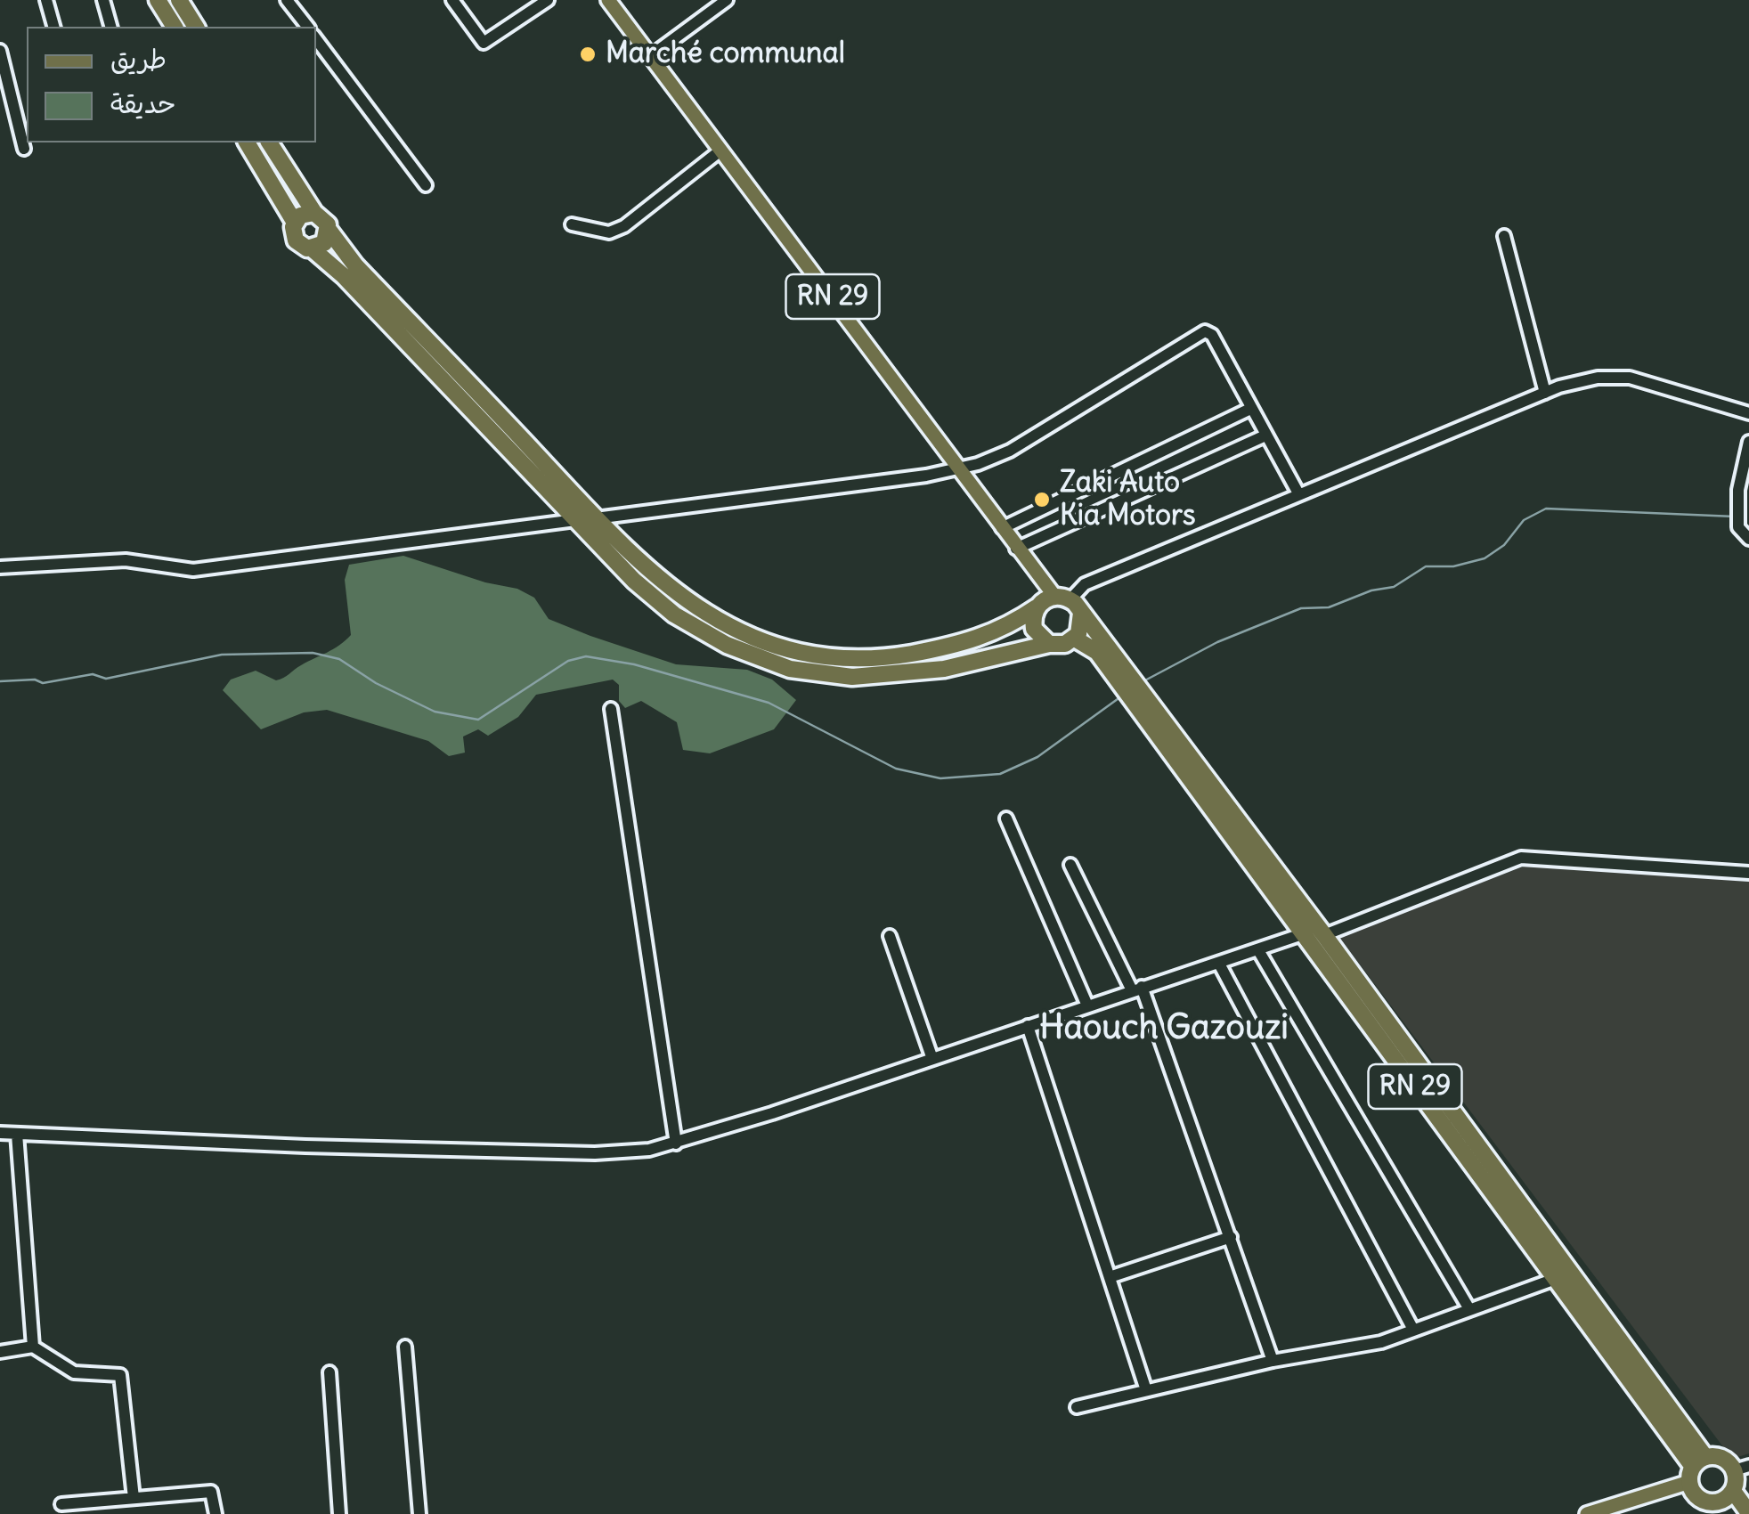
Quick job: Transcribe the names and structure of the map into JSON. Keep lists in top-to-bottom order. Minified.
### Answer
{"streets":{"highway":["RN 29"]},"districts":["Haouch Gazouzi"],"places":["Marché communal","Zaki Auto Kia Motors"],"legend":["طريق","حديقة"]}
